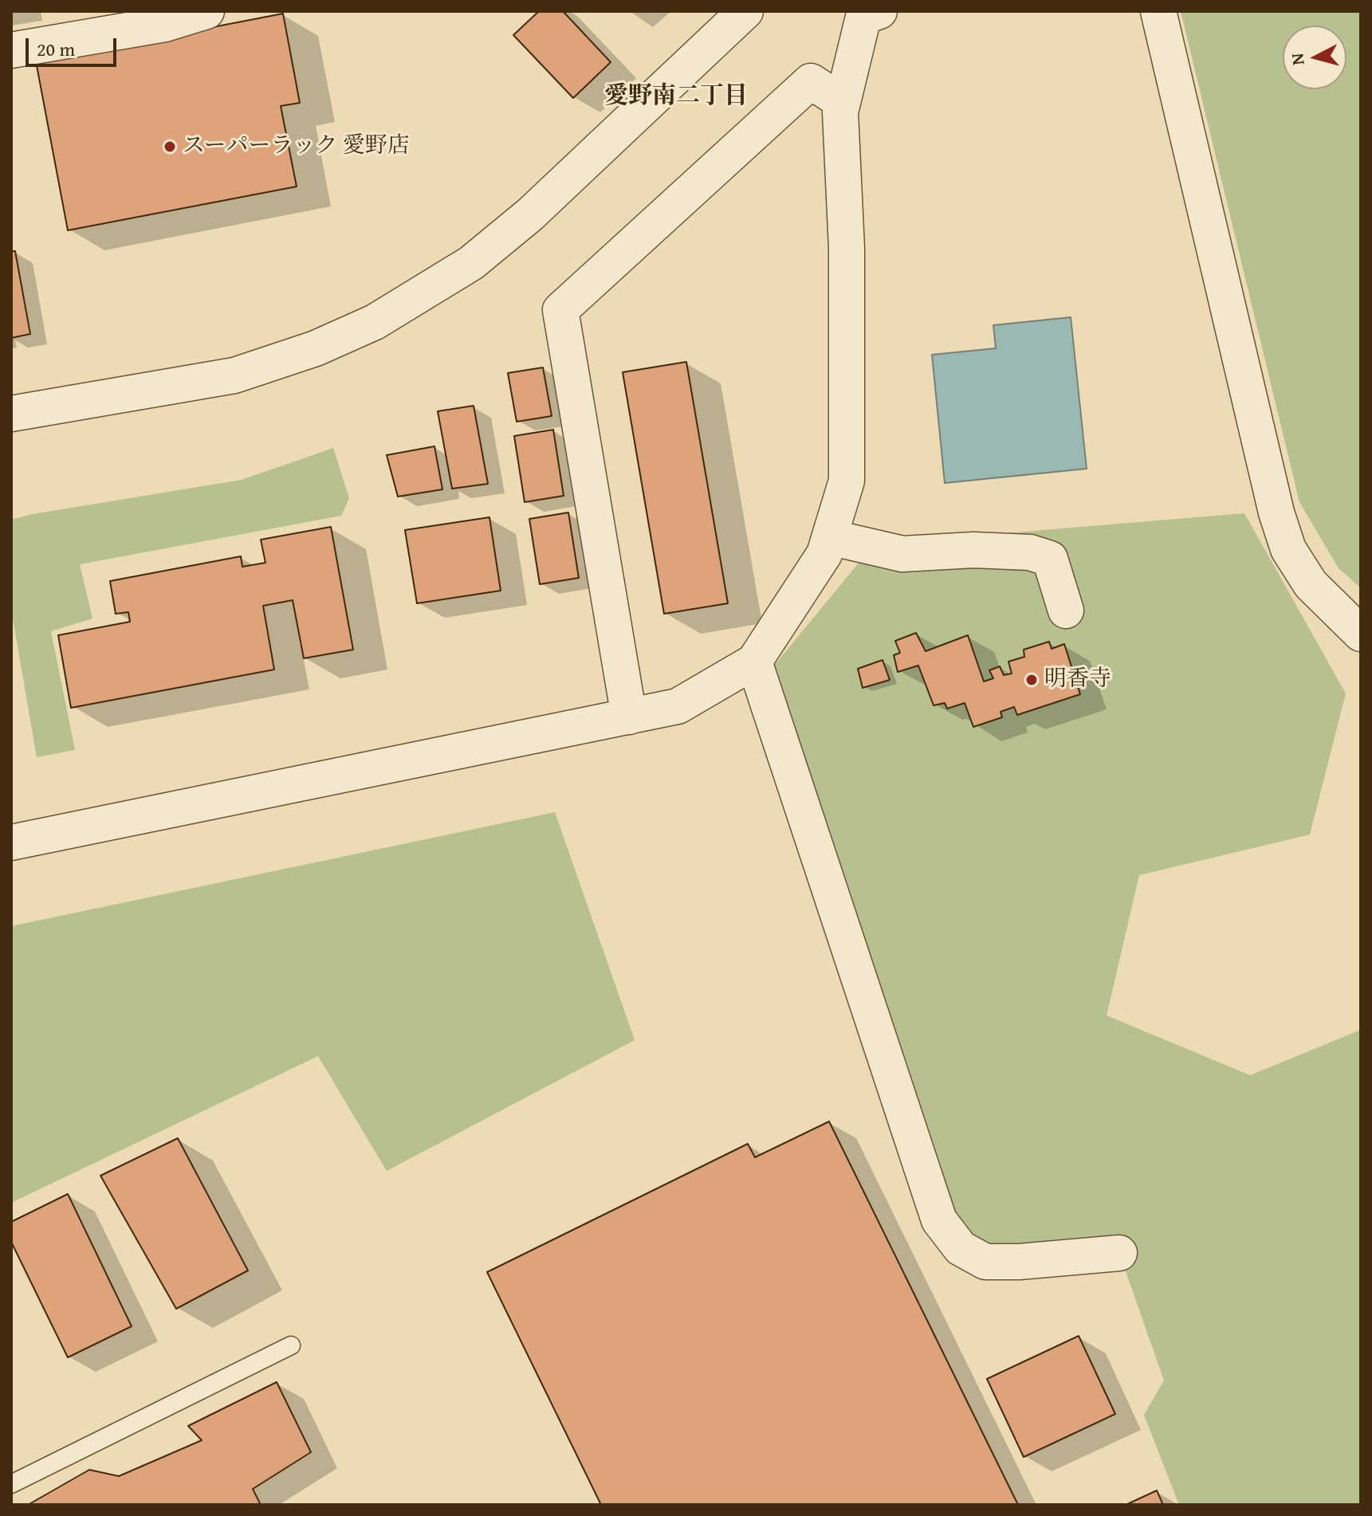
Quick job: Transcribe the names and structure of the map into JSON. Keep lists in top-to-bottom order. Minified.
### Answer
{"districts":["愛野南二丁目"],"places":["スーパーラック 愛野店","明香寺"],"scale_bar":"20 m","north":"left"}
